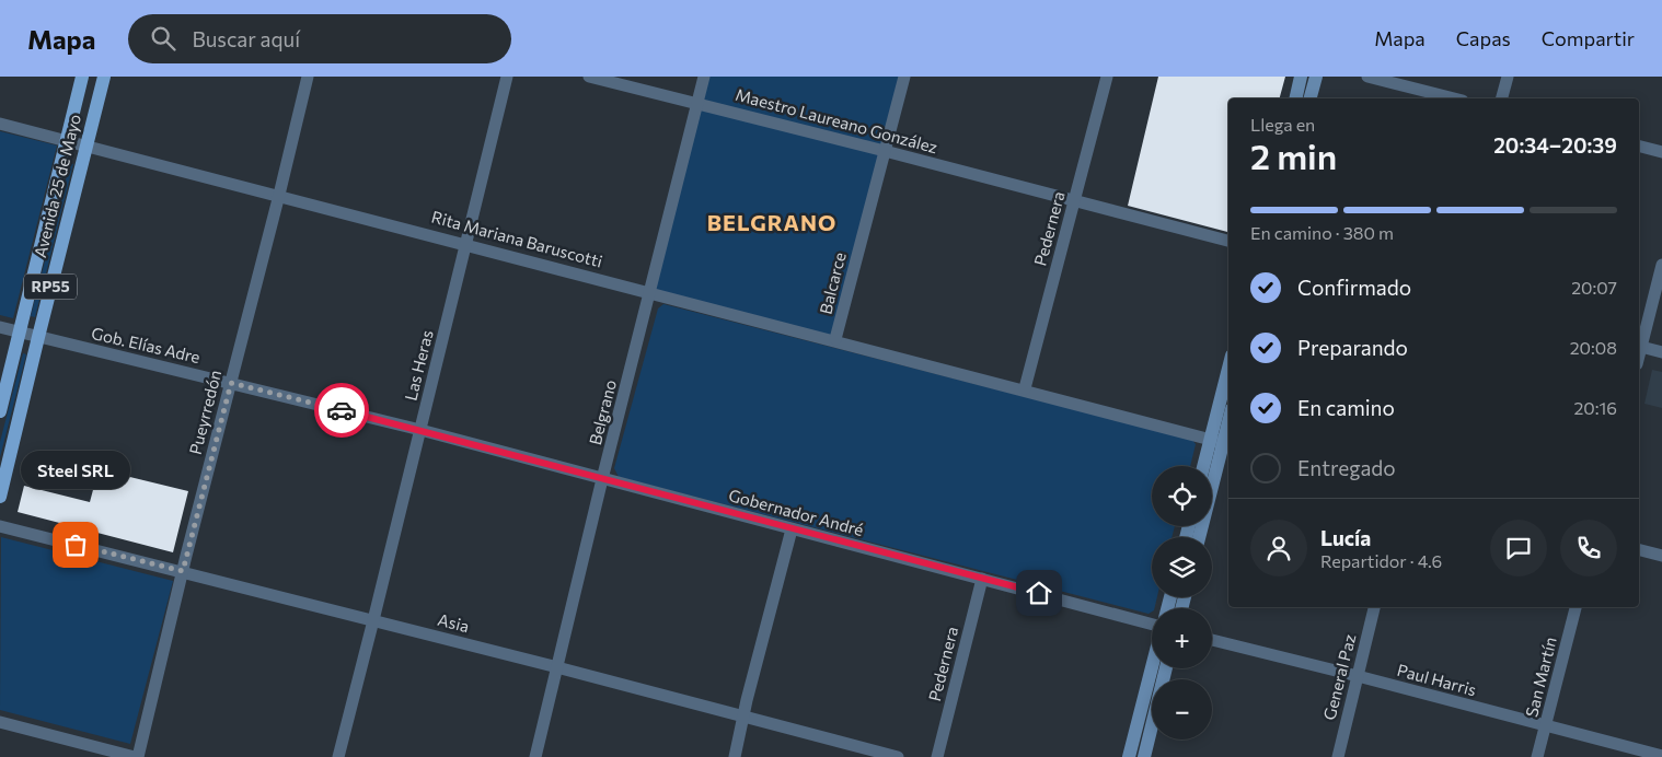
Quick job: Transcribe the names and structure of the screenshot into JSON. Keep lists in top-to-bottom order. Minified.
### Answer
{"streets":{"main road":["Avenida 25 de Mayo","RP55"],"street":["Maestro Laureano González","Pedernera","Rita Mariana Baruscotti","Balcarce","Gob. Elías Adre","Las Heras","Pueyrredón","Belgrano","Gobernador André","Asia","General Paz","San Martín","Paul Harris"]},"crossings":[["Maestro Laureano González","Pedernera"],["Maestro Laureano González","Balcarce"],["Maestro Laureano González","Belgrano"],["Avenida 25 de Mayo","Rita Mariana Baruscotti"],["Avenida 25 de Mayo","Gob. Elías Adre"],["Pedernera","Rita Mariana Baruscotti"],["Pedernera","Gobernador André"],["Rita Mariana Baruscotti","Balcarce"],["Rita Mariana Baruscotti","Las Heras"],["Rita Mariana Baruscotti","Pueyrredón"],["Rita Mariana Baruscotti","Belgrano"],["Gob. Elías Adre","Las Heras"],["Gob. Elías Adre","Pueyrredón"],["Gob. Elías Adre","Belgrano"],["Gob. Elías Adre","Gobernador André"],["Las Heras","Asia"],["Pueyrredón","Asia"],["Belgrano","Gobernador André"],["Belgrano","Asia"],["General Paz","Paul Harris"],["San Martín","Paul Harris"]],"districts":["BELGRANO"],"places":["Steel SRL"],"page":{"header":"Mapa","search":"Buscar aquí","nav":["Mapa","Capas","Compartir"],"heading":["2 min","Llega en","20:34–20:39"],"panel":["Lucía","Repartidor · 4.6"],"bar":"En camino · 380 m","list":[["Confirmado","20:07"],["Preparando","20:08"],["En camino","20:16"],"Entregado"],"bubble":"Steel SRL","map_buttons":["+","−"]}}
